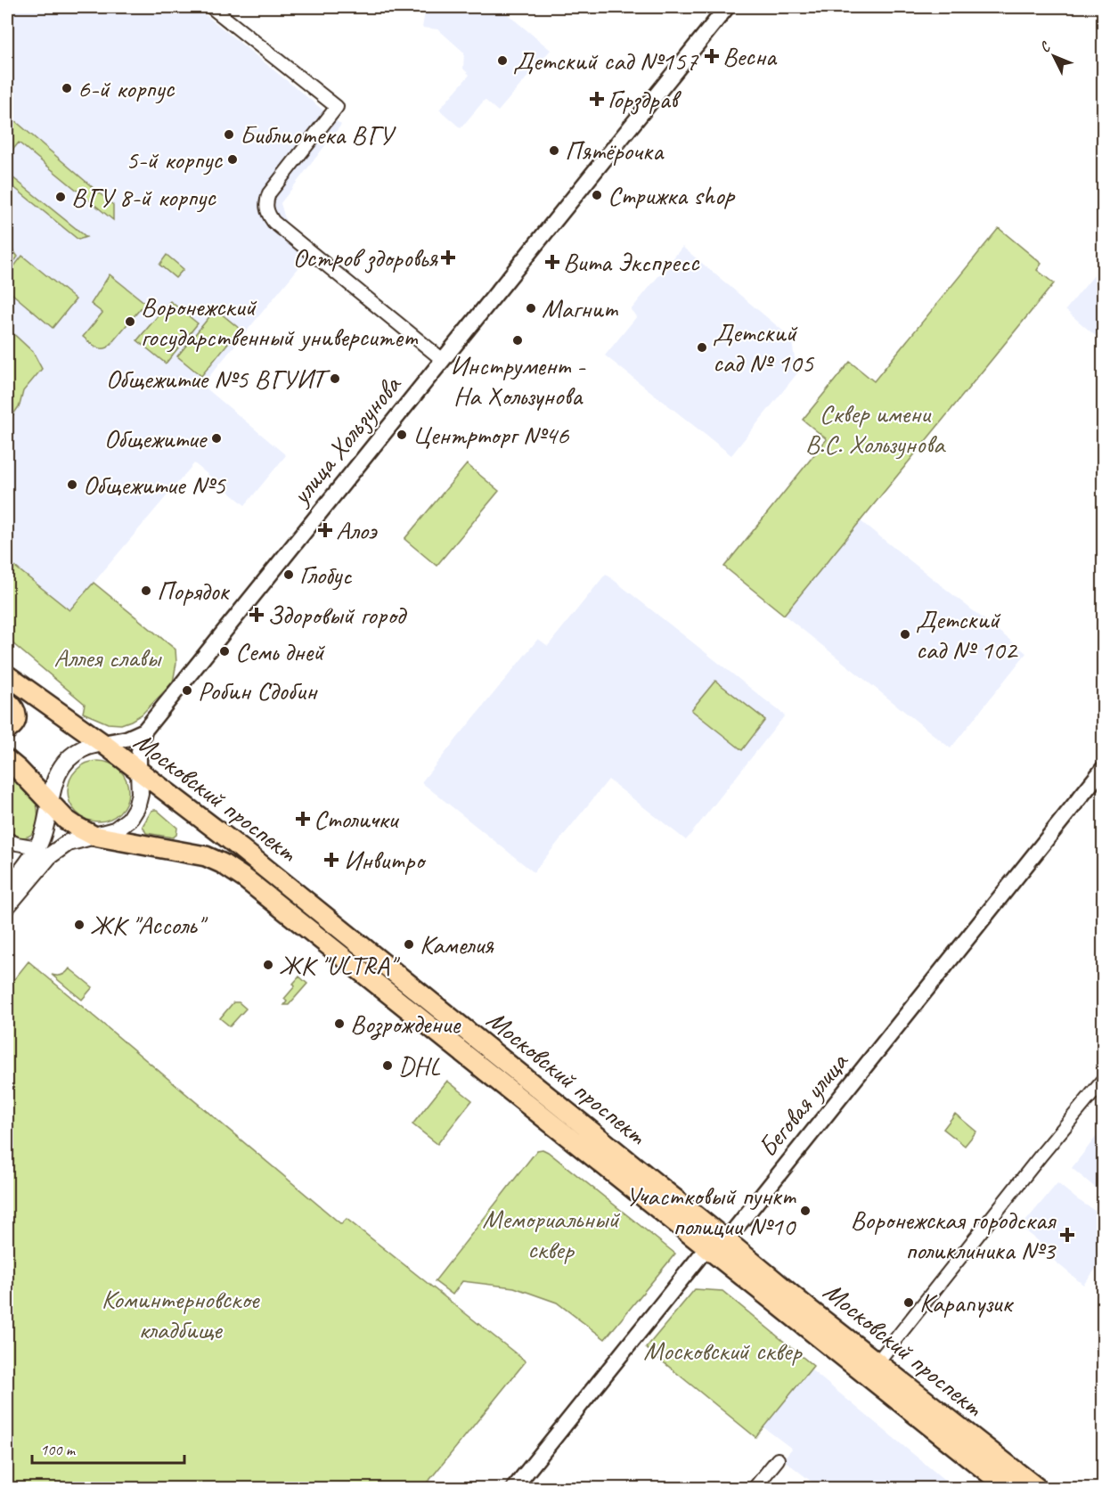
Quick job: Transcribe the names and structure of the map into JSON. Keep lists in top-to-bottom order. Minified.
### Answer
{"streets":{"main road":["улица Хользунова","Московский проспект"],"street":["Беговая улица"]},"crossings":[["улица Хользунова","Московский проспект"],["Московский проспект","Беговая улица"]],"parks":["Сквер имени В.С. Хользунова","Аллея славы","Мемориальный сквер","Коминтерновское кладбище","Московский сквер"],"places":{"health":["Весна","Горздрав","Остров здоровья","Вита Экспресс","Алоэ","Здоровый город","Столички","Инвитро","Воронежская городская поликлиника №3"],"other":["Детский сад №157","6-й корпус","Библиотека ВГУ","Пятёрочка","5-й корпус","Стрижка shop","ВГУ 8-й корпус","Магнит","Воронежский государственный университет","Инструмент - На Хользунова","Детский сад № 105","Общежитие №5 ВГУИТ","Центрторг №46","Общежитие","Общежитие №5","Глобус","Порядок","Детский сад № 102","Семь дней","Робин Сдобин","ЖК \"Ассоль\"","Камелия","ЖК \"ULTRA\"","Возрождение","DHL","Участковый пункт полиции №10","Карапузик"]},"scale_bar":"100 m","north":"top left"}
